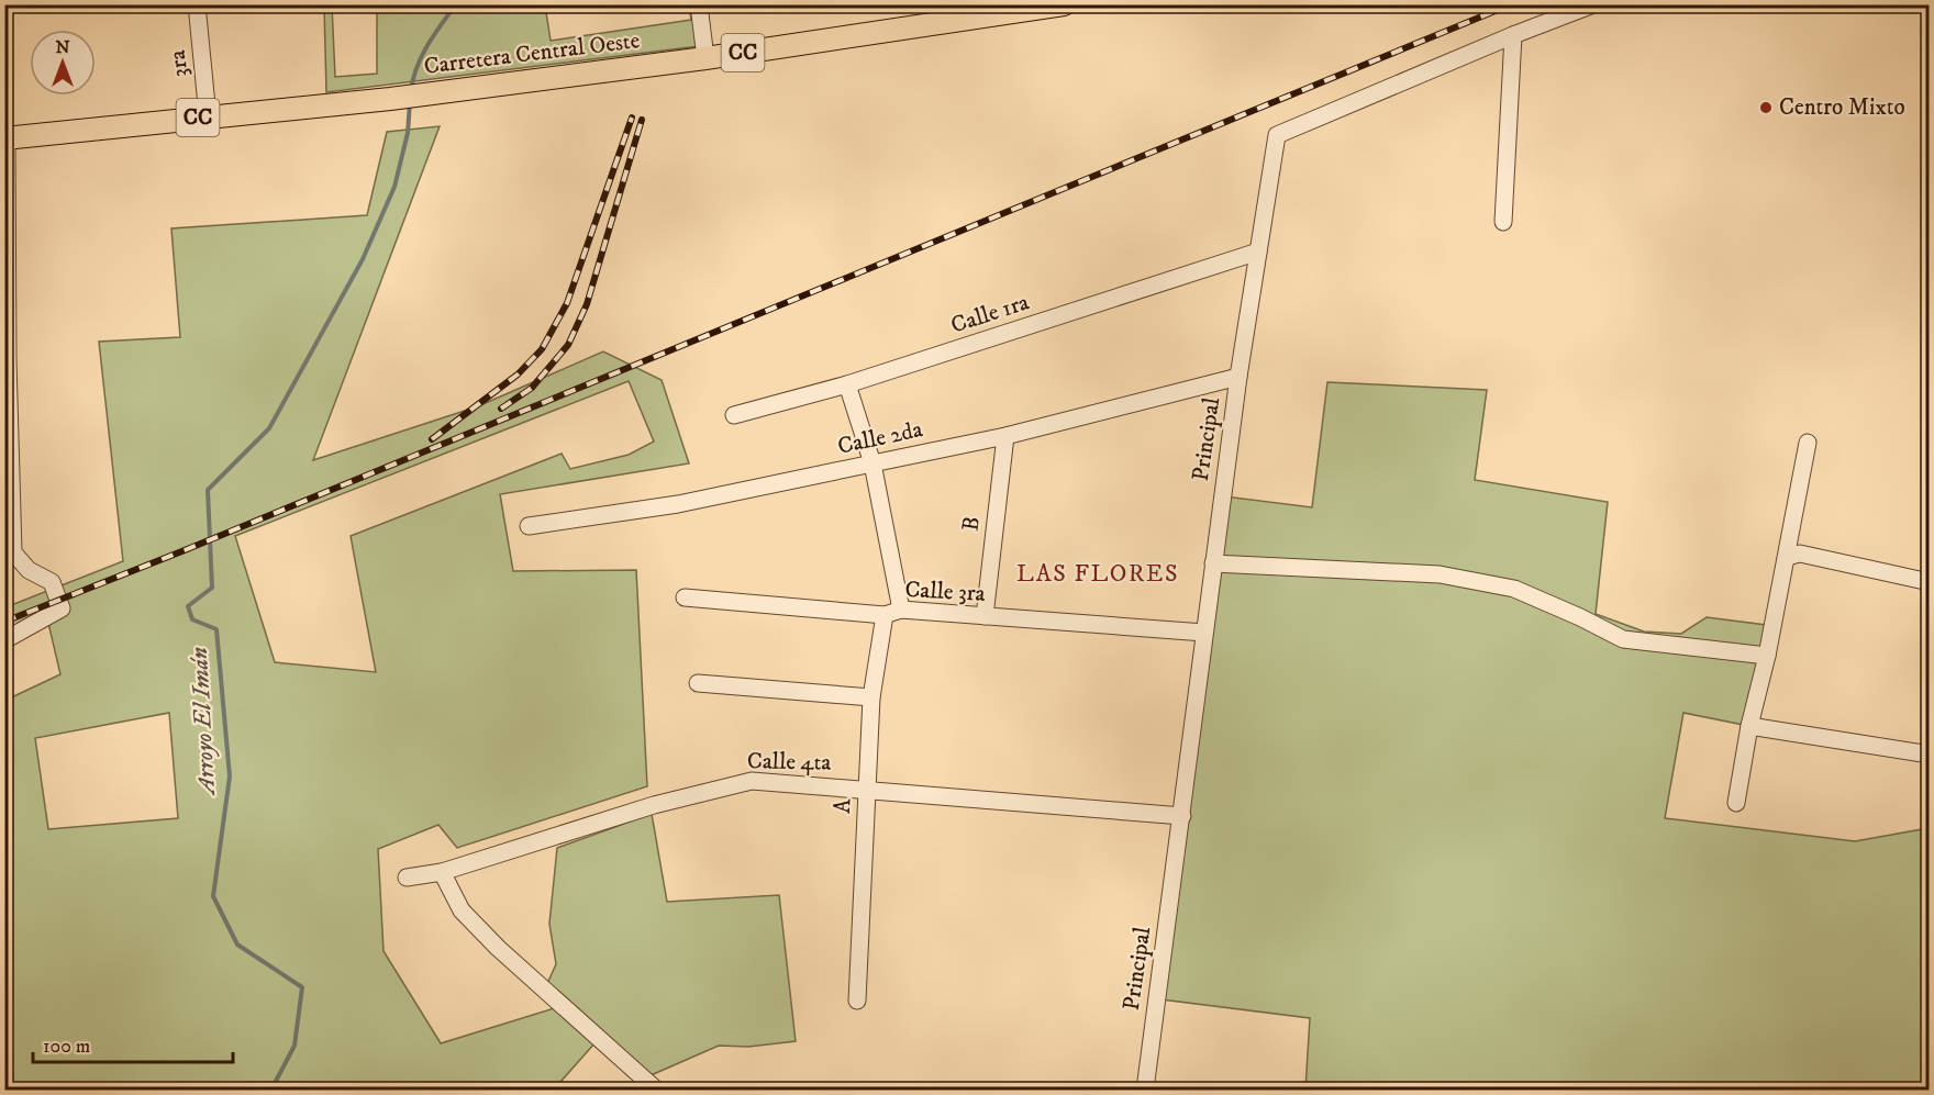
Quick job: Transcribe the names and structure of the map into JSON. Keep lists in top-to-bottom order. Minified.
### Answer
{"streets":{"main road":["CC","Carretera Central Oeste"],"street":["3ra","Calle 1ra","Calle 2da","Principal","B","Calle 3ra","Calle 4ta","A"]},"crossings":[["Carretera Central Oeste","3ra"],["Calle 1ra","Principal"],["Calle 1ra","A"],["Calle 2da","Principal"],["Calle 2da","B"],["Calle 2da","A"],["Principal","Calle 3ra"],["Principal","Calle 4ta"],["B","Calle 3ra"],["Calle 3ra","A"],["Calle 4ta","A"]],"districts":["LAS FLORES"],"water":["Arroyo El Imán"],"places":["Centro Mixto"],"scale_bar":"100 m","north":"top"}
